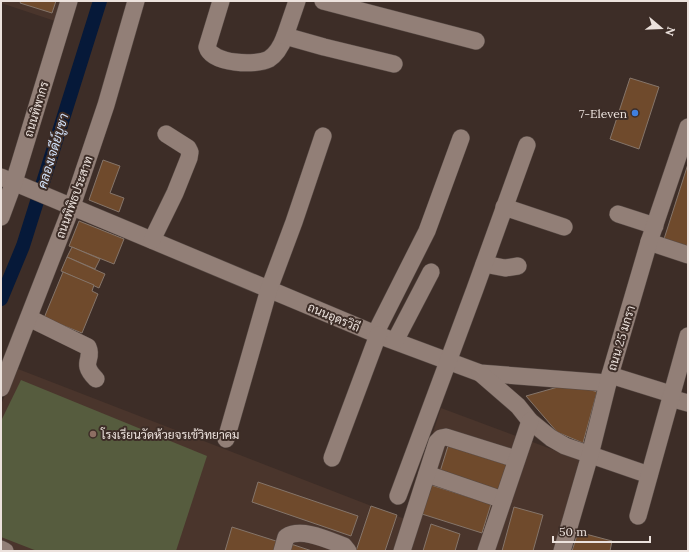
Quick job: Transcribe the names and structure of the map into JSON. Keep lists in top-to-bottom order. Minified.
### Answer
{"streets":{"street":["ถนนทิพากร","ถนนพิพิธประสาท","ถนนอุดรวิถี","ถนน 25 มกรา"]},"crossings":[["ถนนทิพากร","ถนนอุดรวิถี"],["ถนนพิพิธประสาท","ถนนอุดรวิถี"],["ถนนอุดรวิถี","ถนน 25 มกรา"]],"water":["คลองเจดีย์บูชา"],"places":["7-Eleven","โรงเรียนวัดห้วยจรเข้วิทยาคม"],"scale_bar":"50 m","north":"right"}
